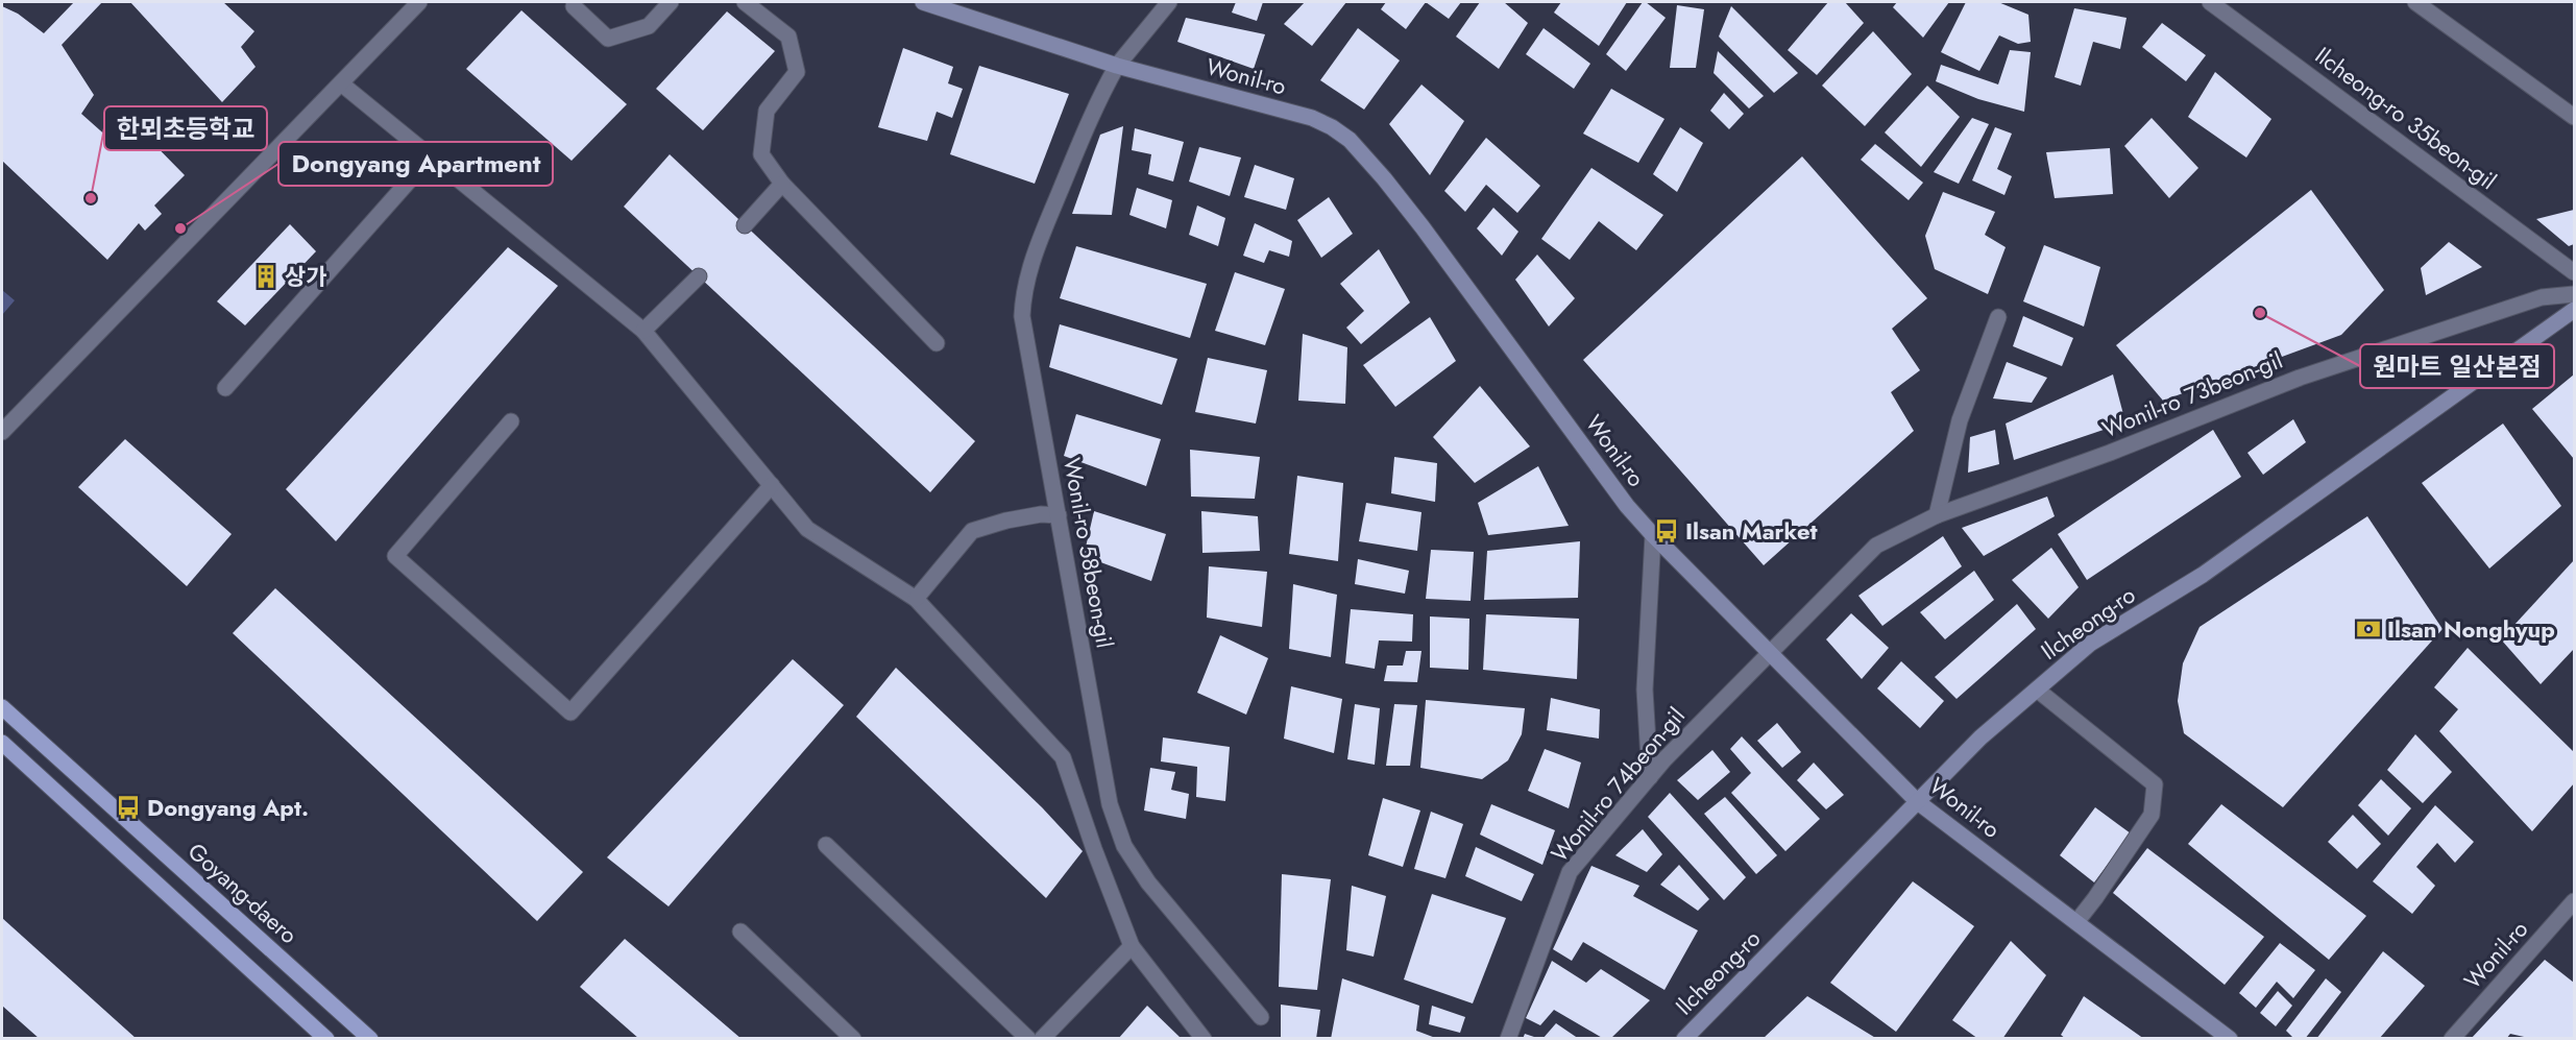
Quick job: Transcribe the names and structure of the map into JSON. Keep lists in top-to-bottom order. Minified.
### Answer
{"streets":{"main road":["Goyang-daero"],"street":["Wonil-ro","Ilcheong-ro 35beon-gil","Wonil-ro 73beon-gil","Wonil-ro 58beon-gil","Ilcheong-ro","Wonil-ro 74beon-gil"]},"crossings":[["Wonil-ro","Wonil-ro 73beon-gil"],["Wonil-ro","Wonil-ro 58beon-gil"],["Wonil-ro","Ilcheong-ro"],["Wonil-ro","Wonil-ro 74beon-gil"],["Wonil-ro 73beon-gil","Wonil-ro 74beon-gil"]],"places":{"other":["한뫼초등학교","Dongyang Apartment","원마트 일산본점"],"building":["상가"],"bus stop":["Ilsan Market","Dongyang Apt."],"bank":["Ilsan Nonghyup"]}}
